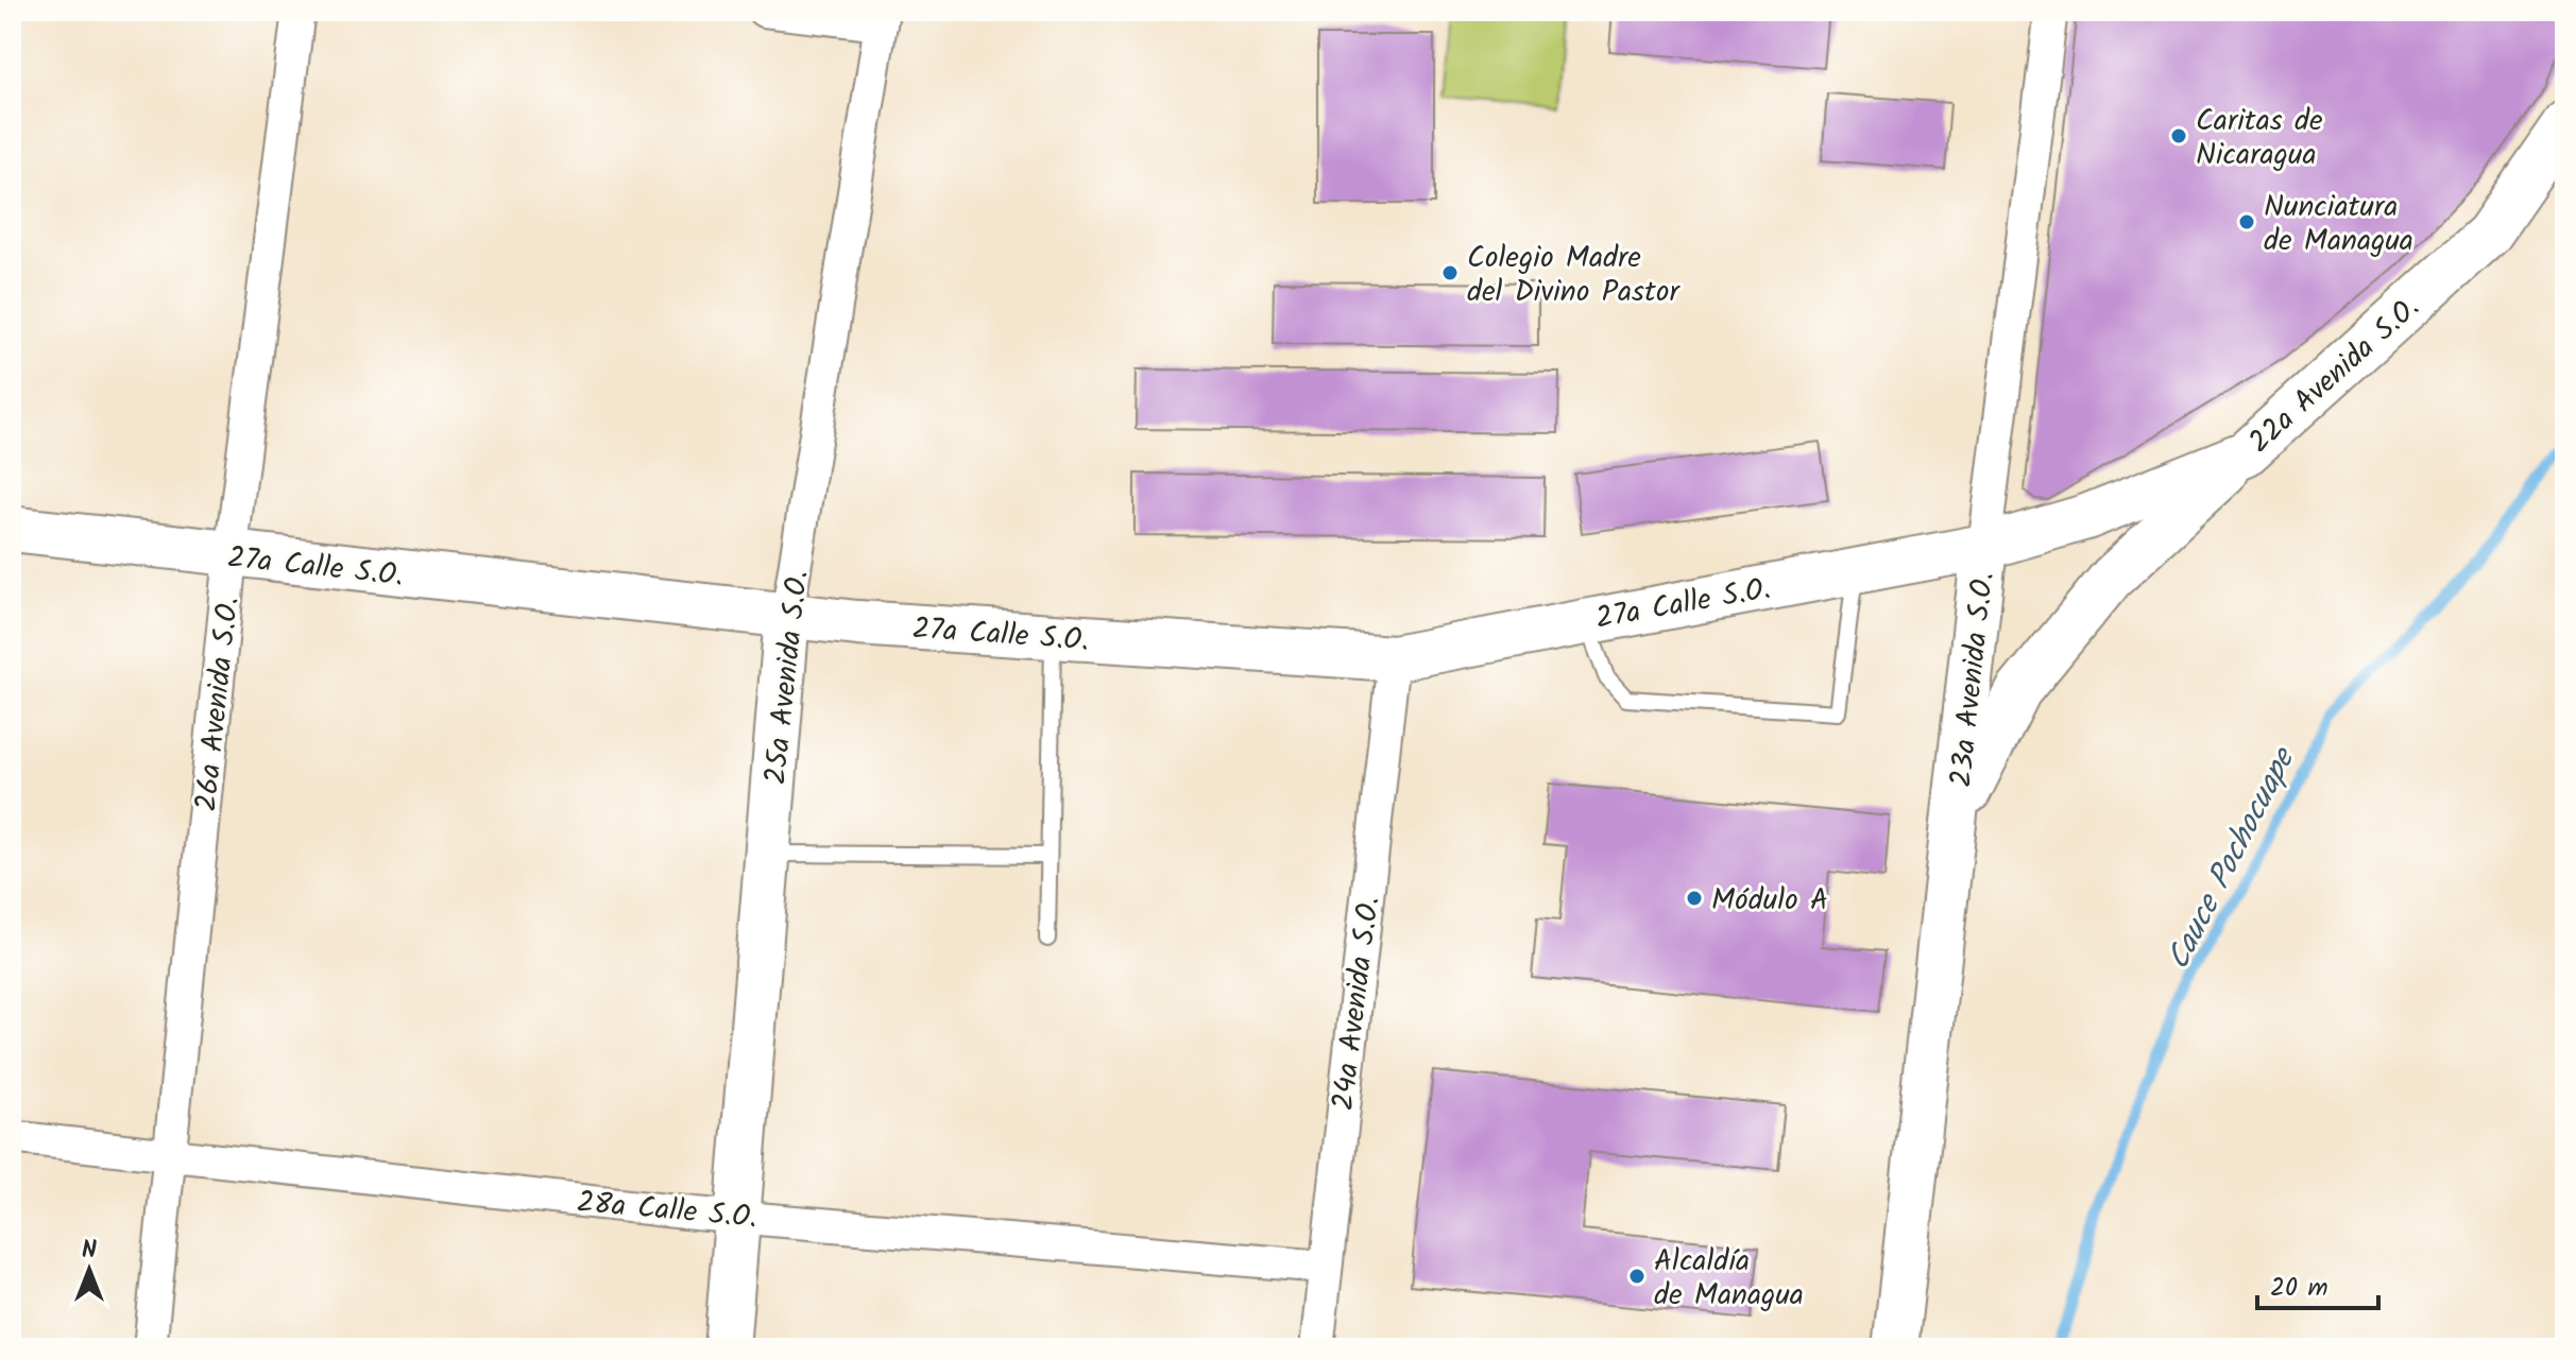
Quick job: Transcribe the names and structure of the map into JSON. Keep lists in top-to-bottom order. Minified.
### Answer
{"streets":{"street":["22a Avenida S.O.","27a Calle S.O.","25a Avenida S.O.","23a Avenida S.O.","26a Avenida S.O.","24a Avenida S.O.","28a Calle S.O."]},"crossings":[["22a Avenida S.O.","27a Calle S.O."],["22a Avenida S.O.","23a Avenida S.O."],["27a Calle S.O.","25a Avenida S.O."],["27a Calle S.O.","23a Avenida S.O."],["27a Calle S.O.","26a Avenida S.O."],["27a Calle S.O.","24a Avenida S.O."],["25a Avenida S.O.","28a Calle S.O."],["26a Avenida S.O.","28a Calle S.O."],["24a Avenida S.O.","28a Calle S.O."]],"water":["Cauce Pochocuape"],"places":["Caritas de Nicaragua","Nunciatura de Managua","Colegio Madre del Divino Pastor","Módulo A","Alcaldía de Managua"],"scale_bar":"20 m","north":"top"}
